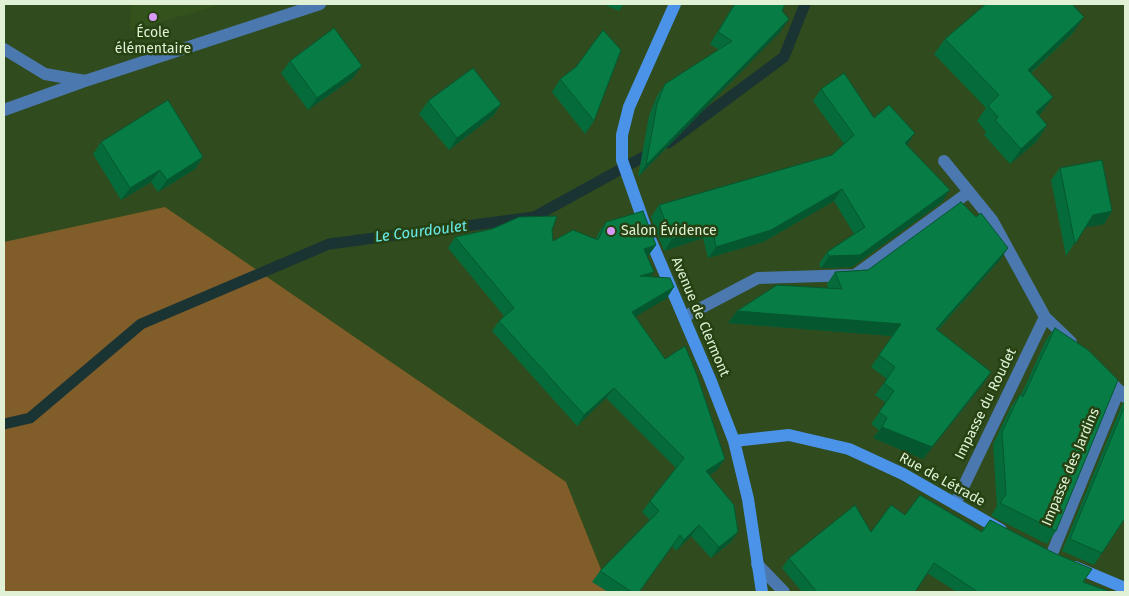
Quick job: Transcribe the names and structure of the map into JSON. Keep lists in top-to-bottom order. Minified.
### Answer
{"streets":{"street":["Avenue de Clermont","Impasse du Roudet","Impasse des Jardins","Rue de Létrade"]},"crossings":[["Avenue de Clermont","Rue de Létrade"],["Impasse du Roudet","Rue de Létrade"]],"water":["Le Courdoulet"],"places":["École élémentaire","Salon Évidence"]}
